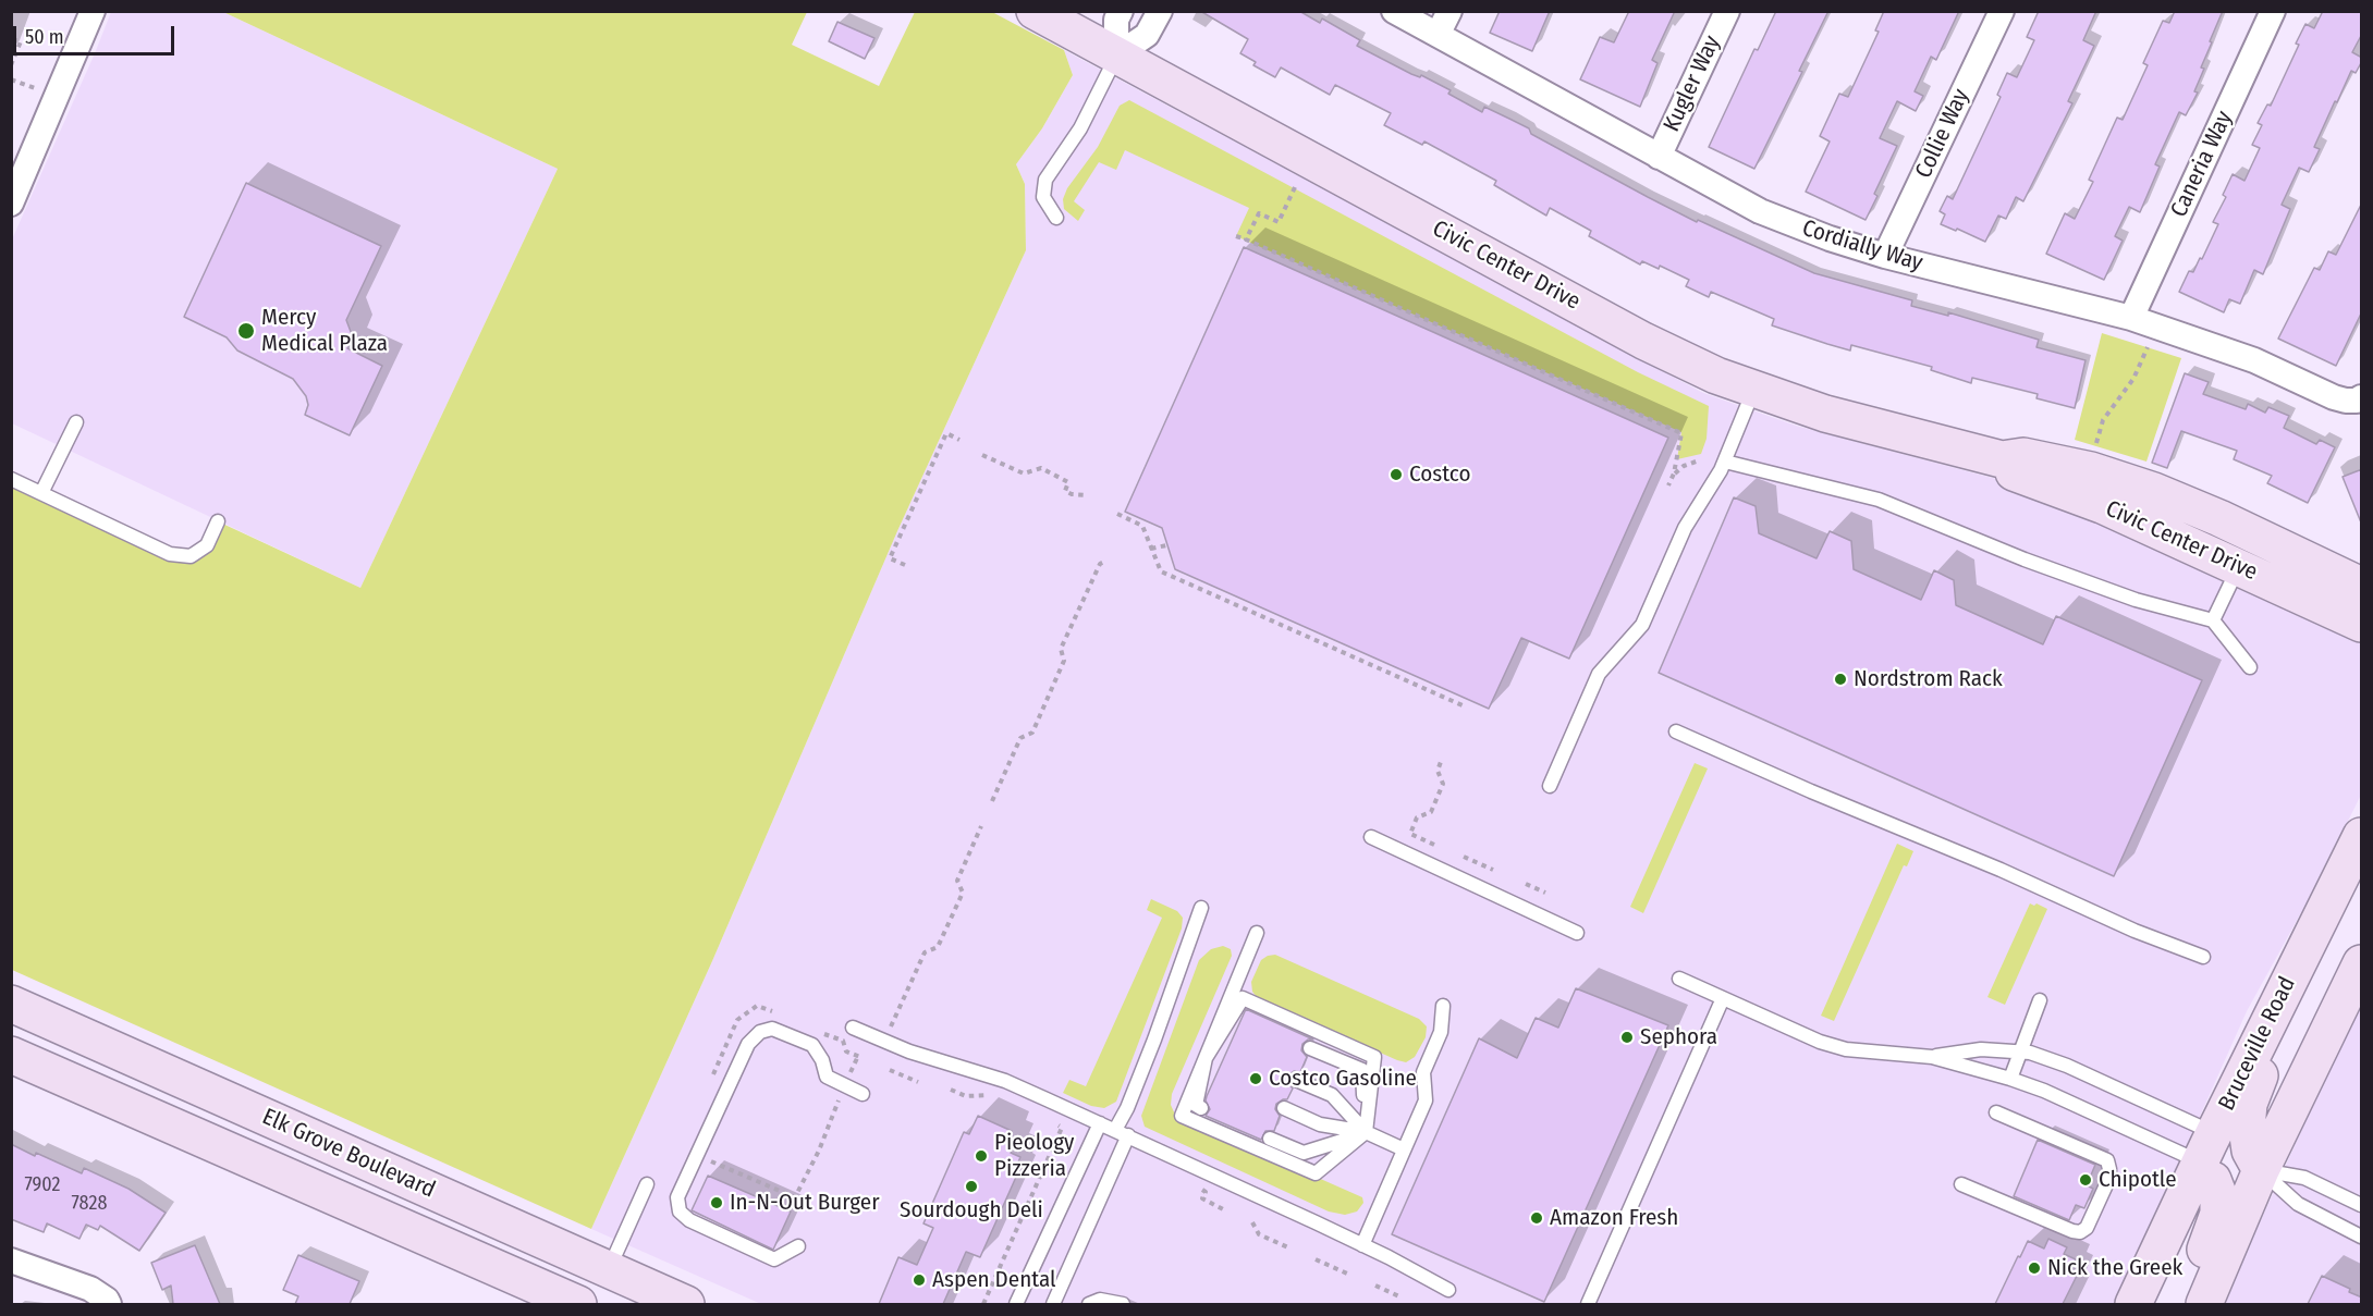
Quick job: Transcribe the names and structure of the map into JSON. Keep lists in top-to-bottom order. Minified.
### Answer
{"streets":{"main road":["Civic Center Drive","Bruceville Road","Elk Grove Boulevard"],"street":["Kugler Way","Collie Way","Caneria Way","Cordially Way"]},"crossings":[["Kugler Way","Cordially Way"],["Collie Way","Cordially Way"],["Caneria Way","Cordially Way"]],"places":["Mercy Medical Plaza","Costco","Nordstrom Rack","Sephora","Costco Gasoline","Pieology Pizzeria","Chipotle","Sourdough Deli","In-N-Out Burger","Amazon Fresh","Nick the Greek","Aspen Dental"],"house_numbers":["7902","7828"],"scale_bar":"50 m"}
